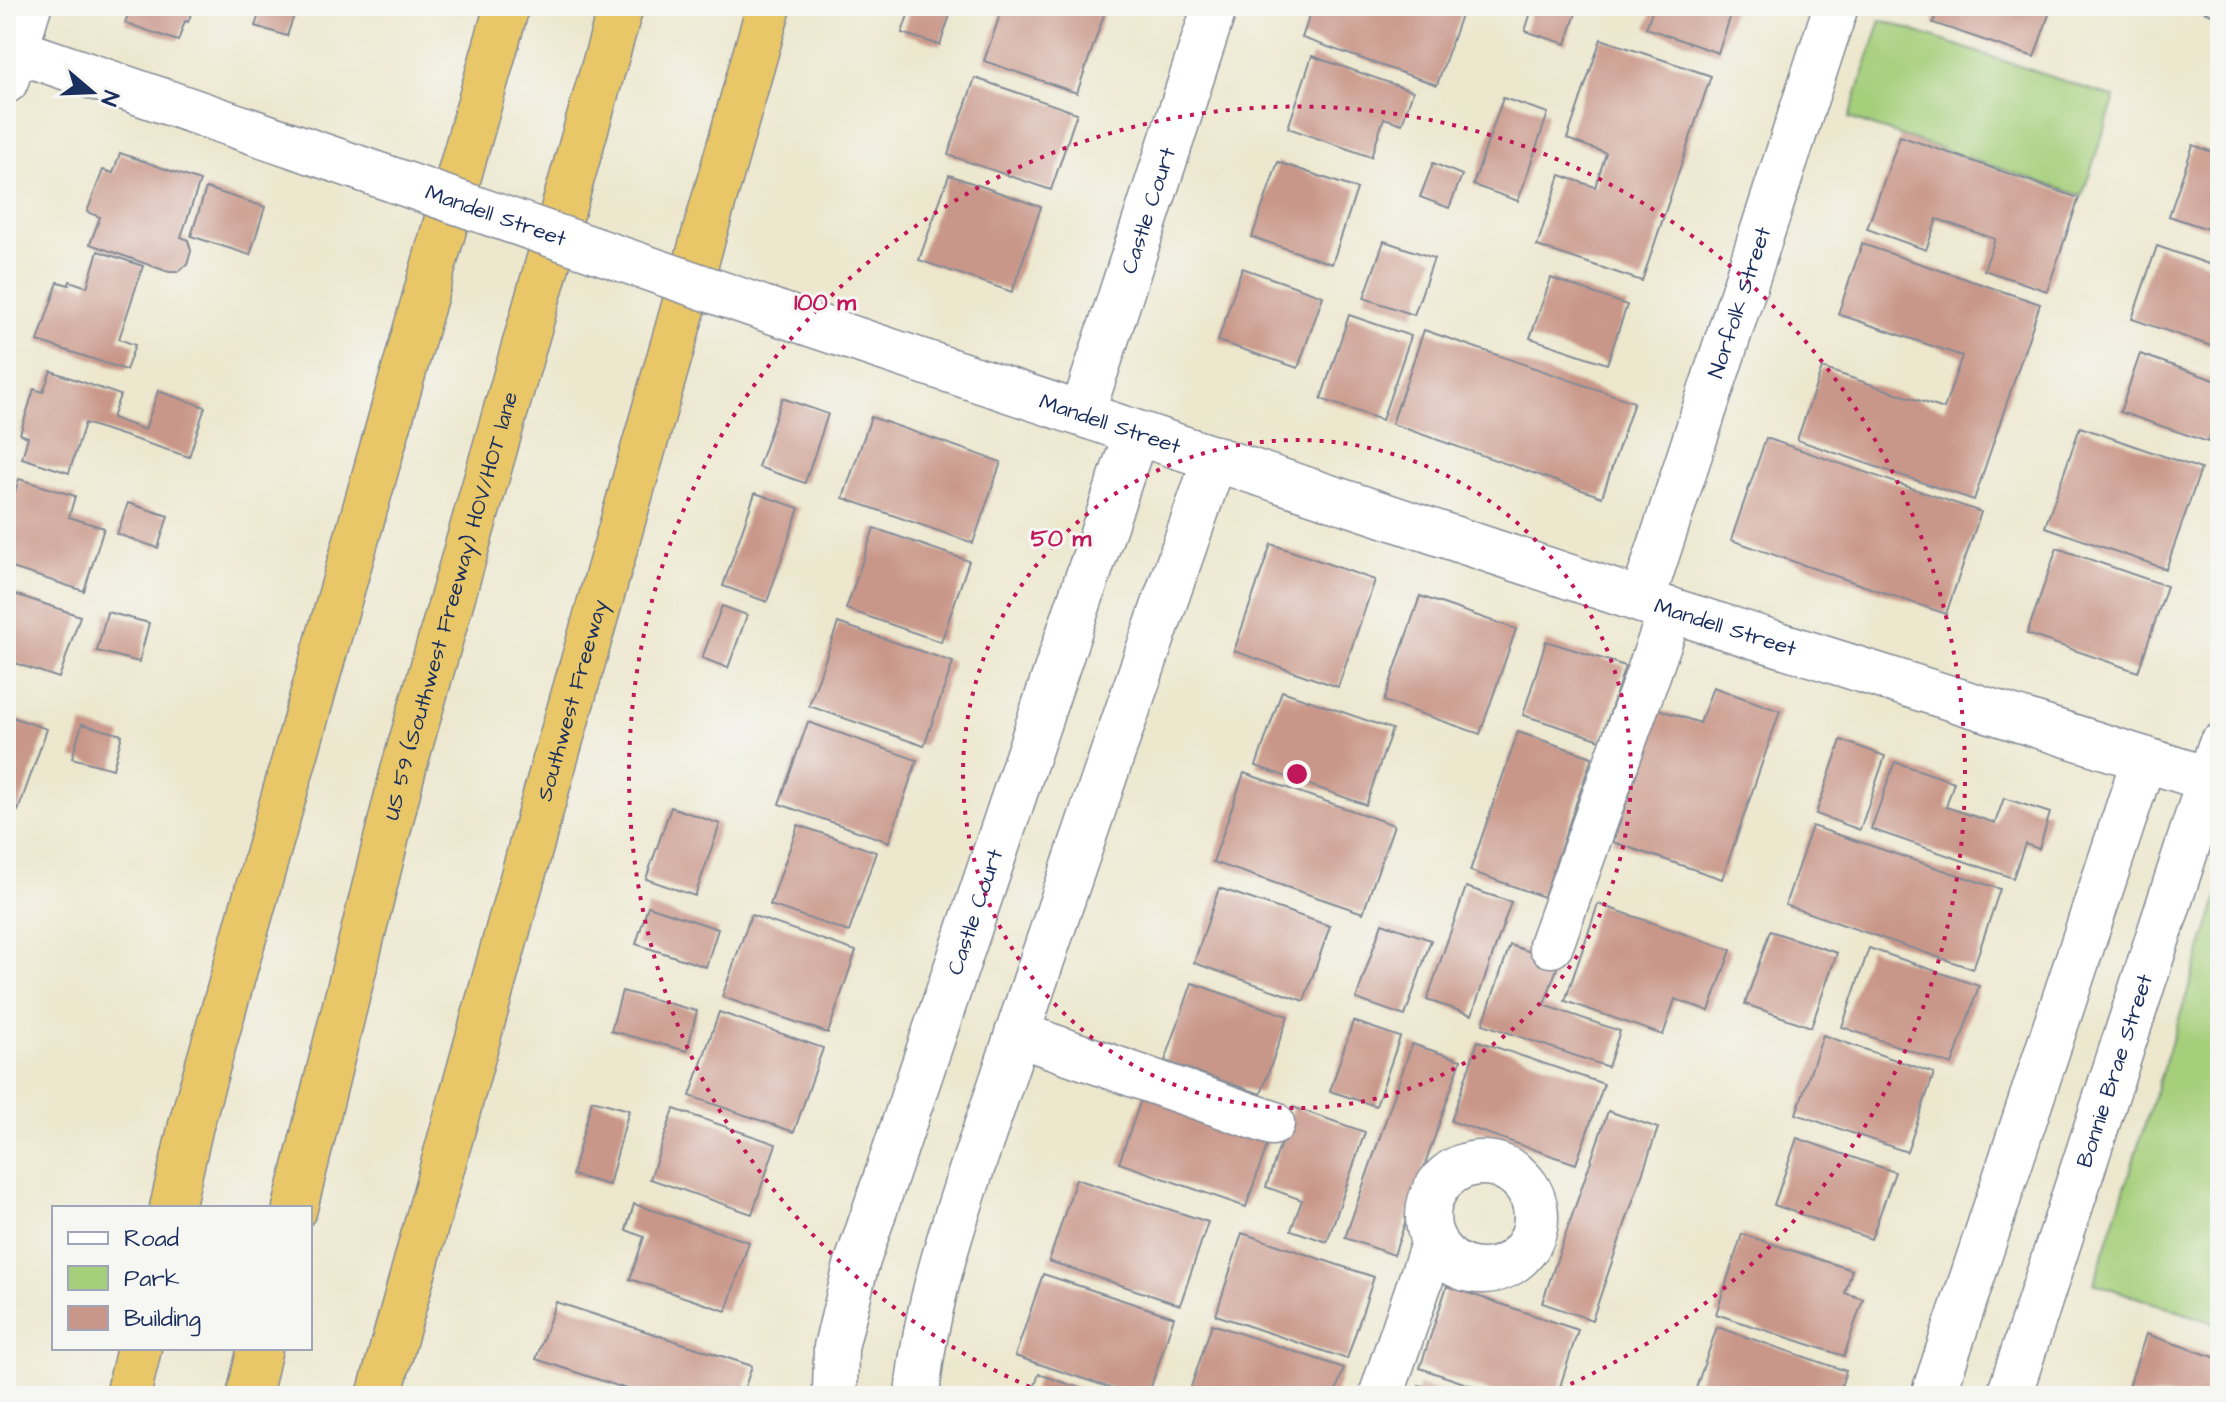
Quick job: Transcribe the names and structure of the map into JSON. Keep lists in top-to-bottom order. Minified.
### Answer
{"streets":{"highway":["US 59 (Southwest Freeway) HOV/HOT lane","Southwest Freeway"],"street":["Castle Court","Mandell Street","Norfolk Street","Bonnie Brae Street"]},"crossings":[["Castle Court","Mandell Street"],["Mandell Street","Norfolk Street"],["Mandell Street","Bonnie Brae Street"]],"legend":["Road","Park","Building"],"north":"right","rings":["100 m","50 m"]}
